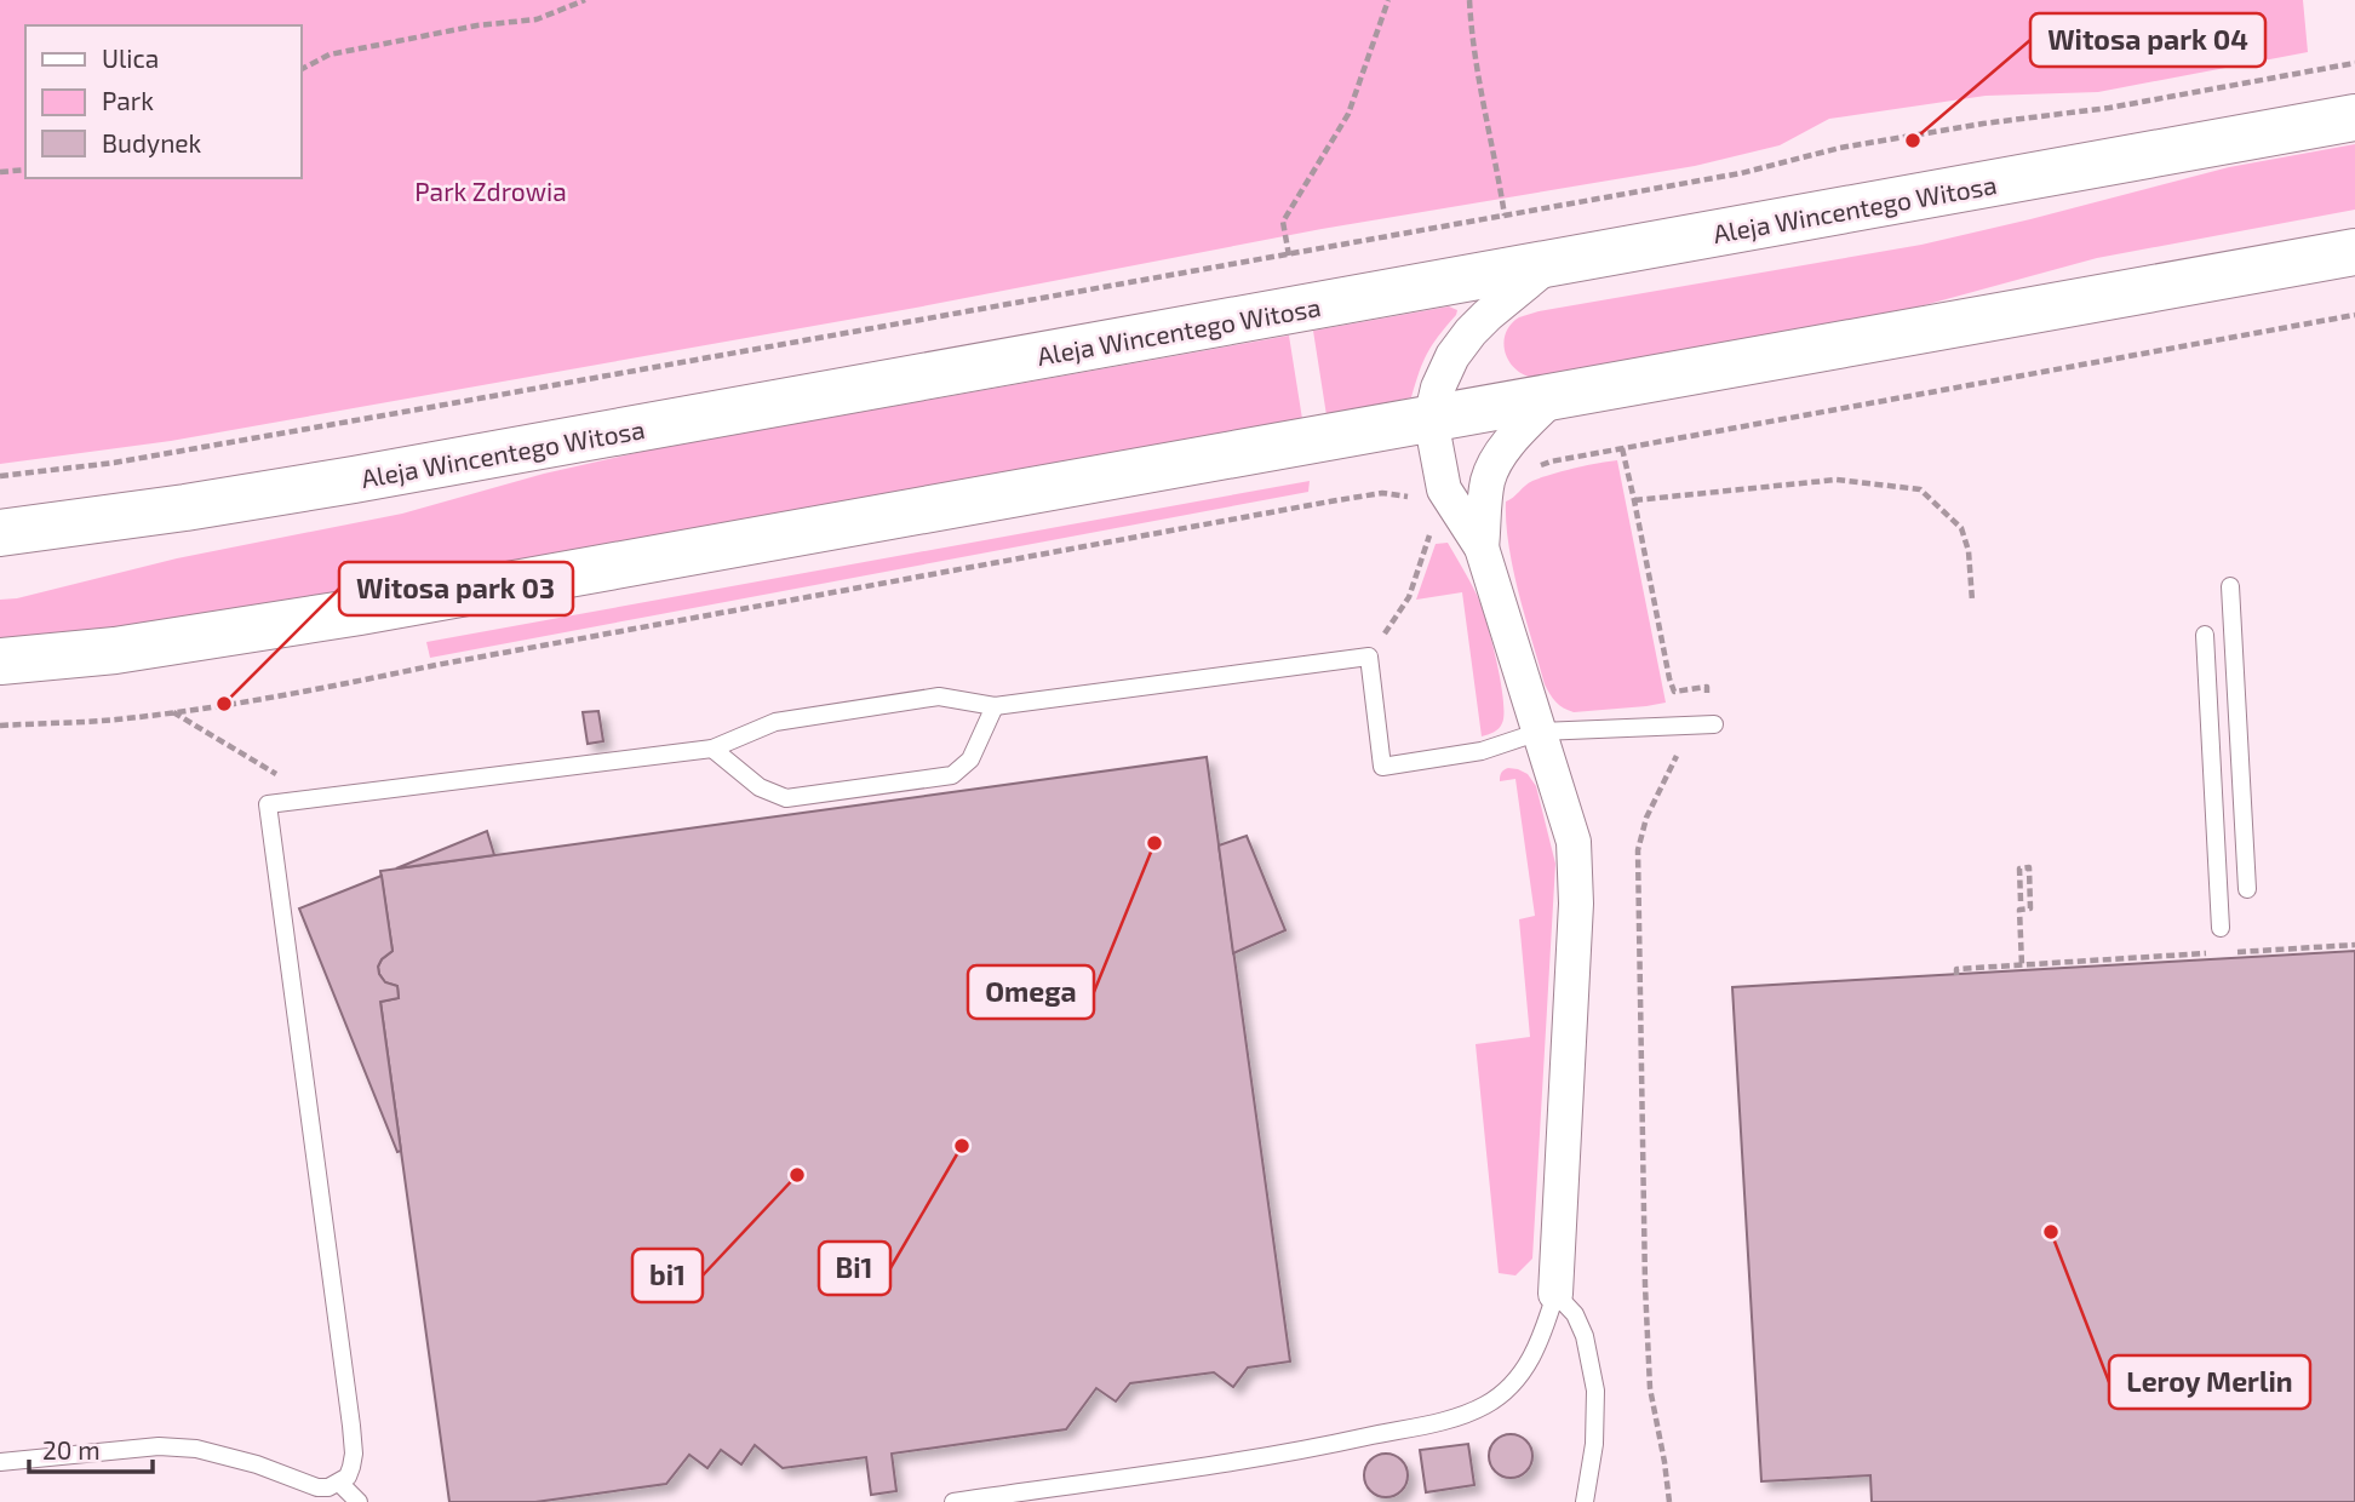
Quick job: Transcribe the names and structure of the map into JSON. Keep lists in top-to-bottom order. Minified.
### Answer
{"streets":{"main road":["Aleja Wincentego Witosa"]},"parks":["Park Zdrowia"],"places":["Witosa park 04","Witosa park 03","Omega","Bi1","bi1","Leroy Merlin"],"legend":["Ulica","Park","Budynek"],"scale_bar":"20 m"}
